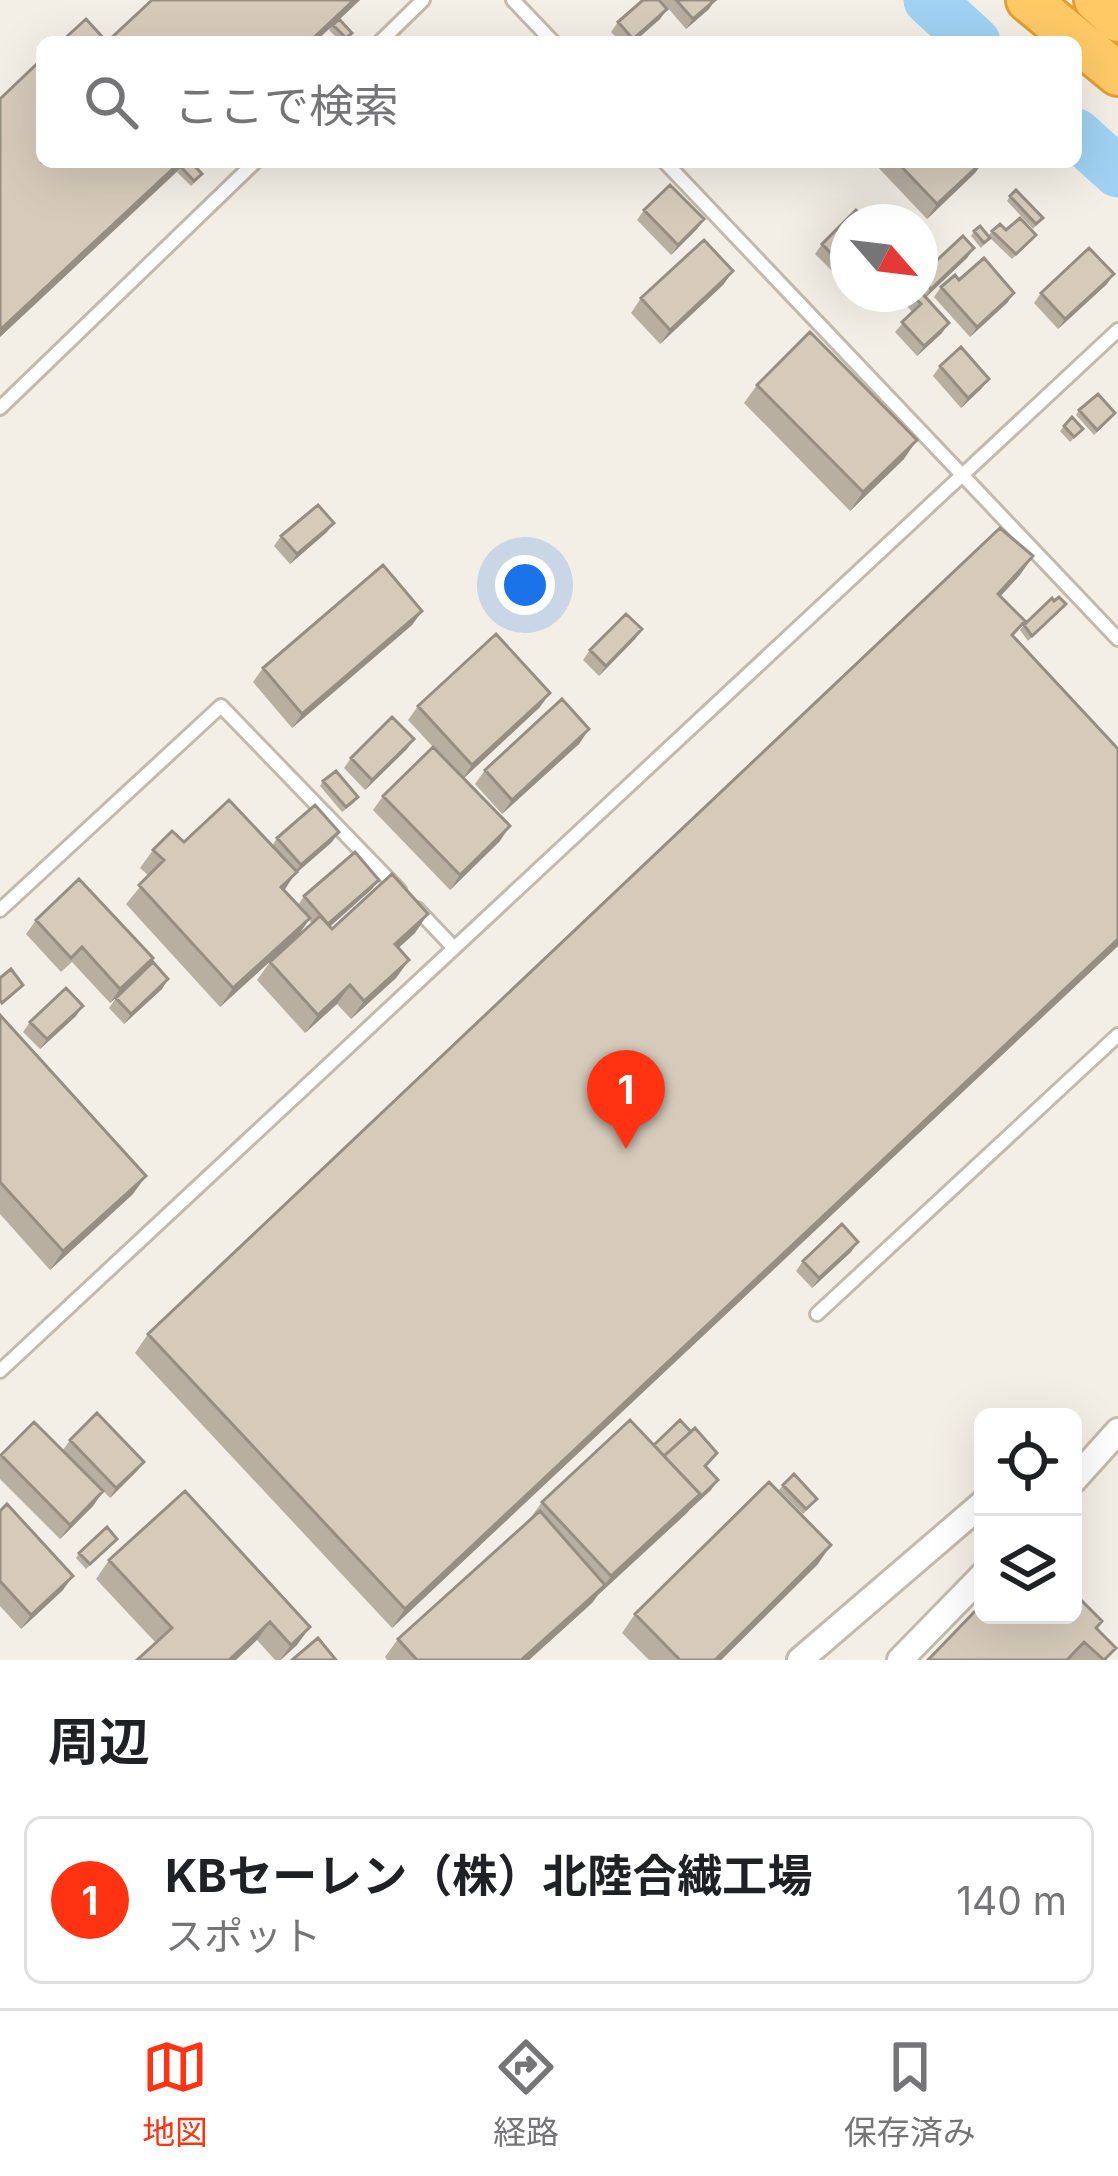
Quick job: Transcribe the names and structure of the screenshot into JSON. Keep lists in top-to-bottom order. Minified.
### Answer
{"north":"bottom right","page":{"search":"ここで検索","pins":"1","heading":"周辺","list":[{"mark":"1","name":"KBセーレン（株）北陸合繊工場","note":"スポット","value":"140 m"}],"nav":["地図","経路","保存済み"]}}
